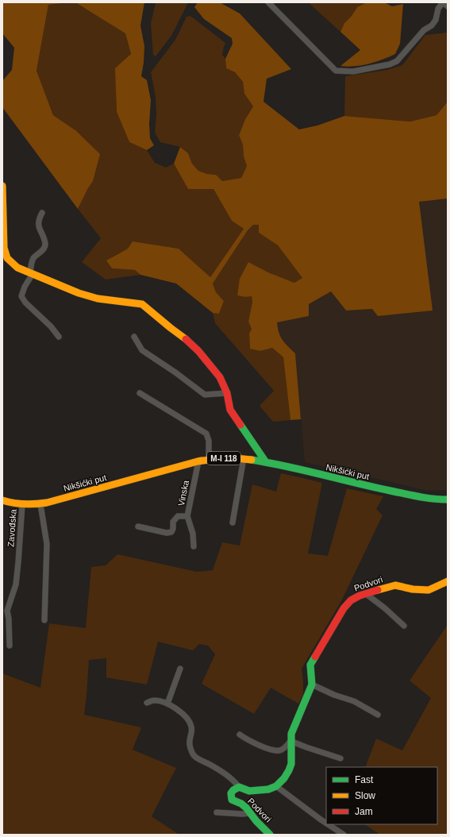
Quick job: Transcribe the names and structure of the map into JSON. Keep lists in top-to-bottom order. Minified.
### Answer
{"streets":{"street":["M-I 118","Nikšićki put","Vinska","Zavođska","Podvori"]},"crossings":[["Nikšićki put","Vinska"],["Nikšićki put","Zavođska"]],"legend":["Fast","Slow","Jam"]}
